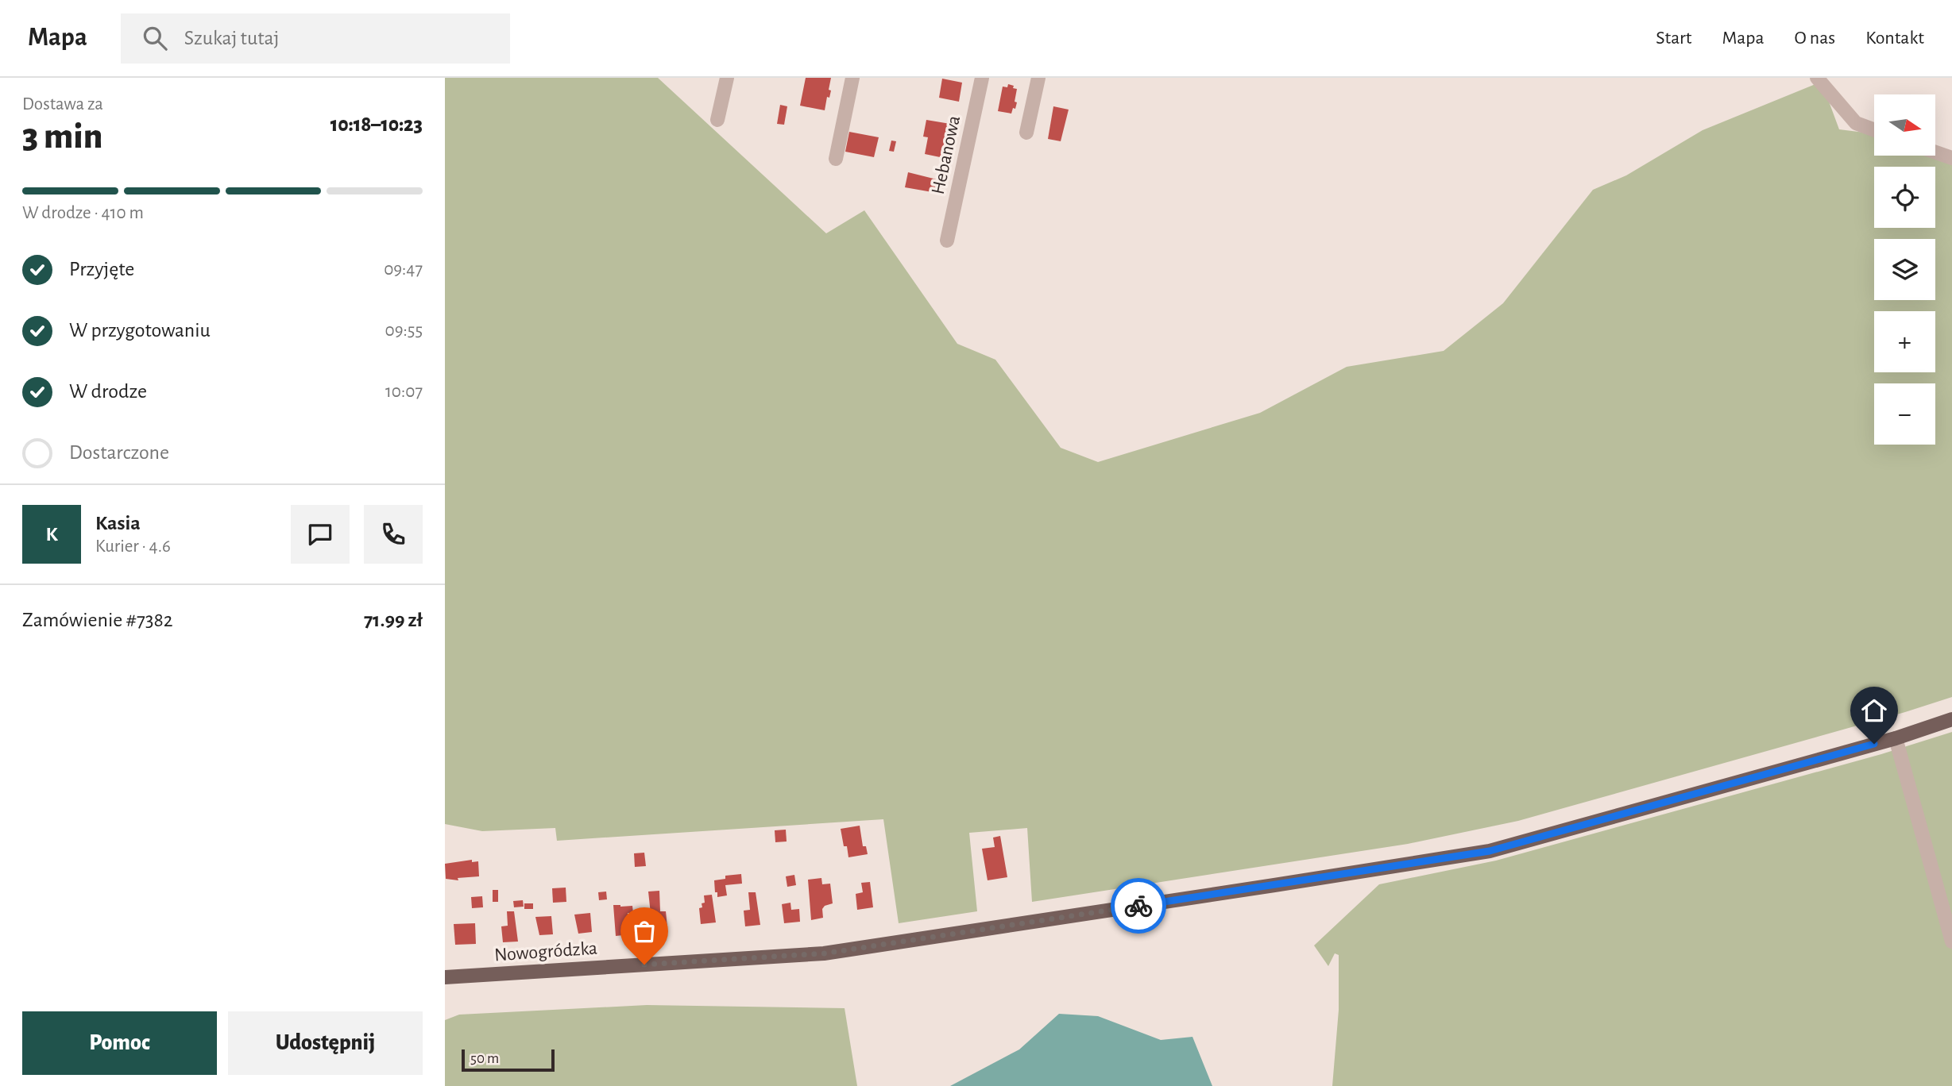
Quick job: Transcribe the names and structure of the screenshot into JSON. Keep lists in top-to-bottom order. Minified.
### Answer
{"streets":{"main road":["Nowogródzka"],"street":["Hebanowa"]},"scale_bar":"50 m","north":"right","page":{"header":"Mapa","search":"Szukaj tutaj","nav":["Start","Mapa","O nas","Kontakt"],"heading":["3 min","Dostawa za","10:18–10:23"],"panel":["Kasia","Kurier · 4.6","Zamówienie #7382","71.99 zł"],"map_buttons":["+","−"],"bar":"W drodze · 410 m","list":[["Przyjęte","09:47"],["W przygotowaniu","09:55"],["W drodze","10:07"],"Dostarczone"],"round":"K","buttons":["Pomoc","Udostępnij"],"scale":"50 m"}}
